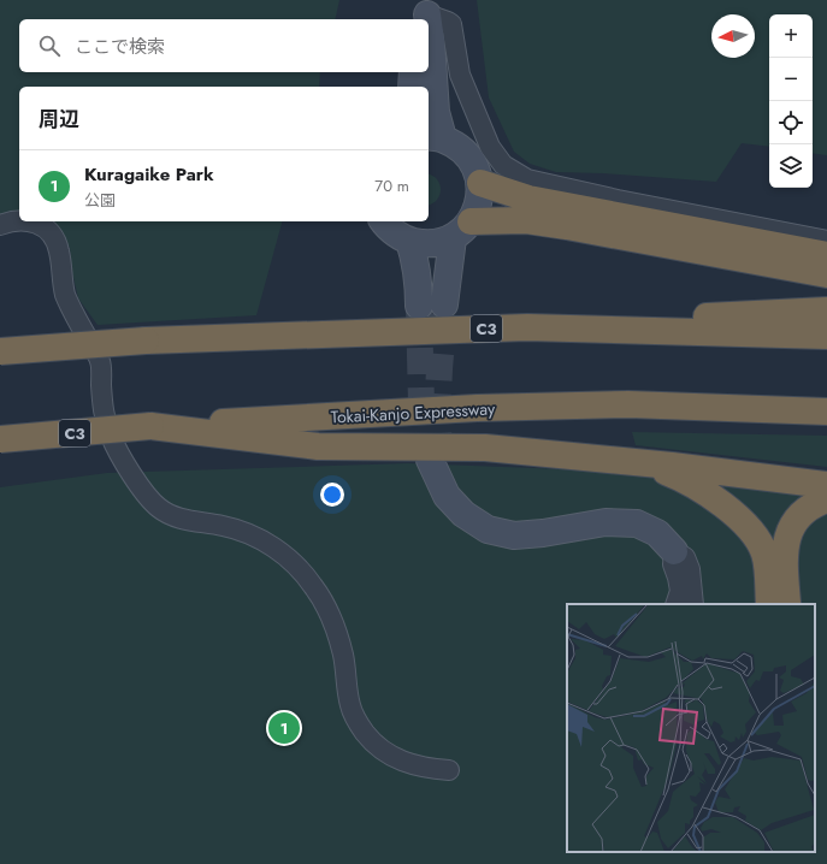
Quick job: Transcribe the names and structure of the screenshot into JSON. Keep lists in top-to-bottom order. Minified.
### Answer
{"streets":{"highway":["C3","Tokai-Kanjo Expressway"]},"north":"left","page":{"map_buttons":["+","−"],"search":"ここで検索","heading":"周辺","list":[{"mark":"1","name":"Kuragaike Park","note":"公園","value":"70 m"}],"pins":"1"}}
